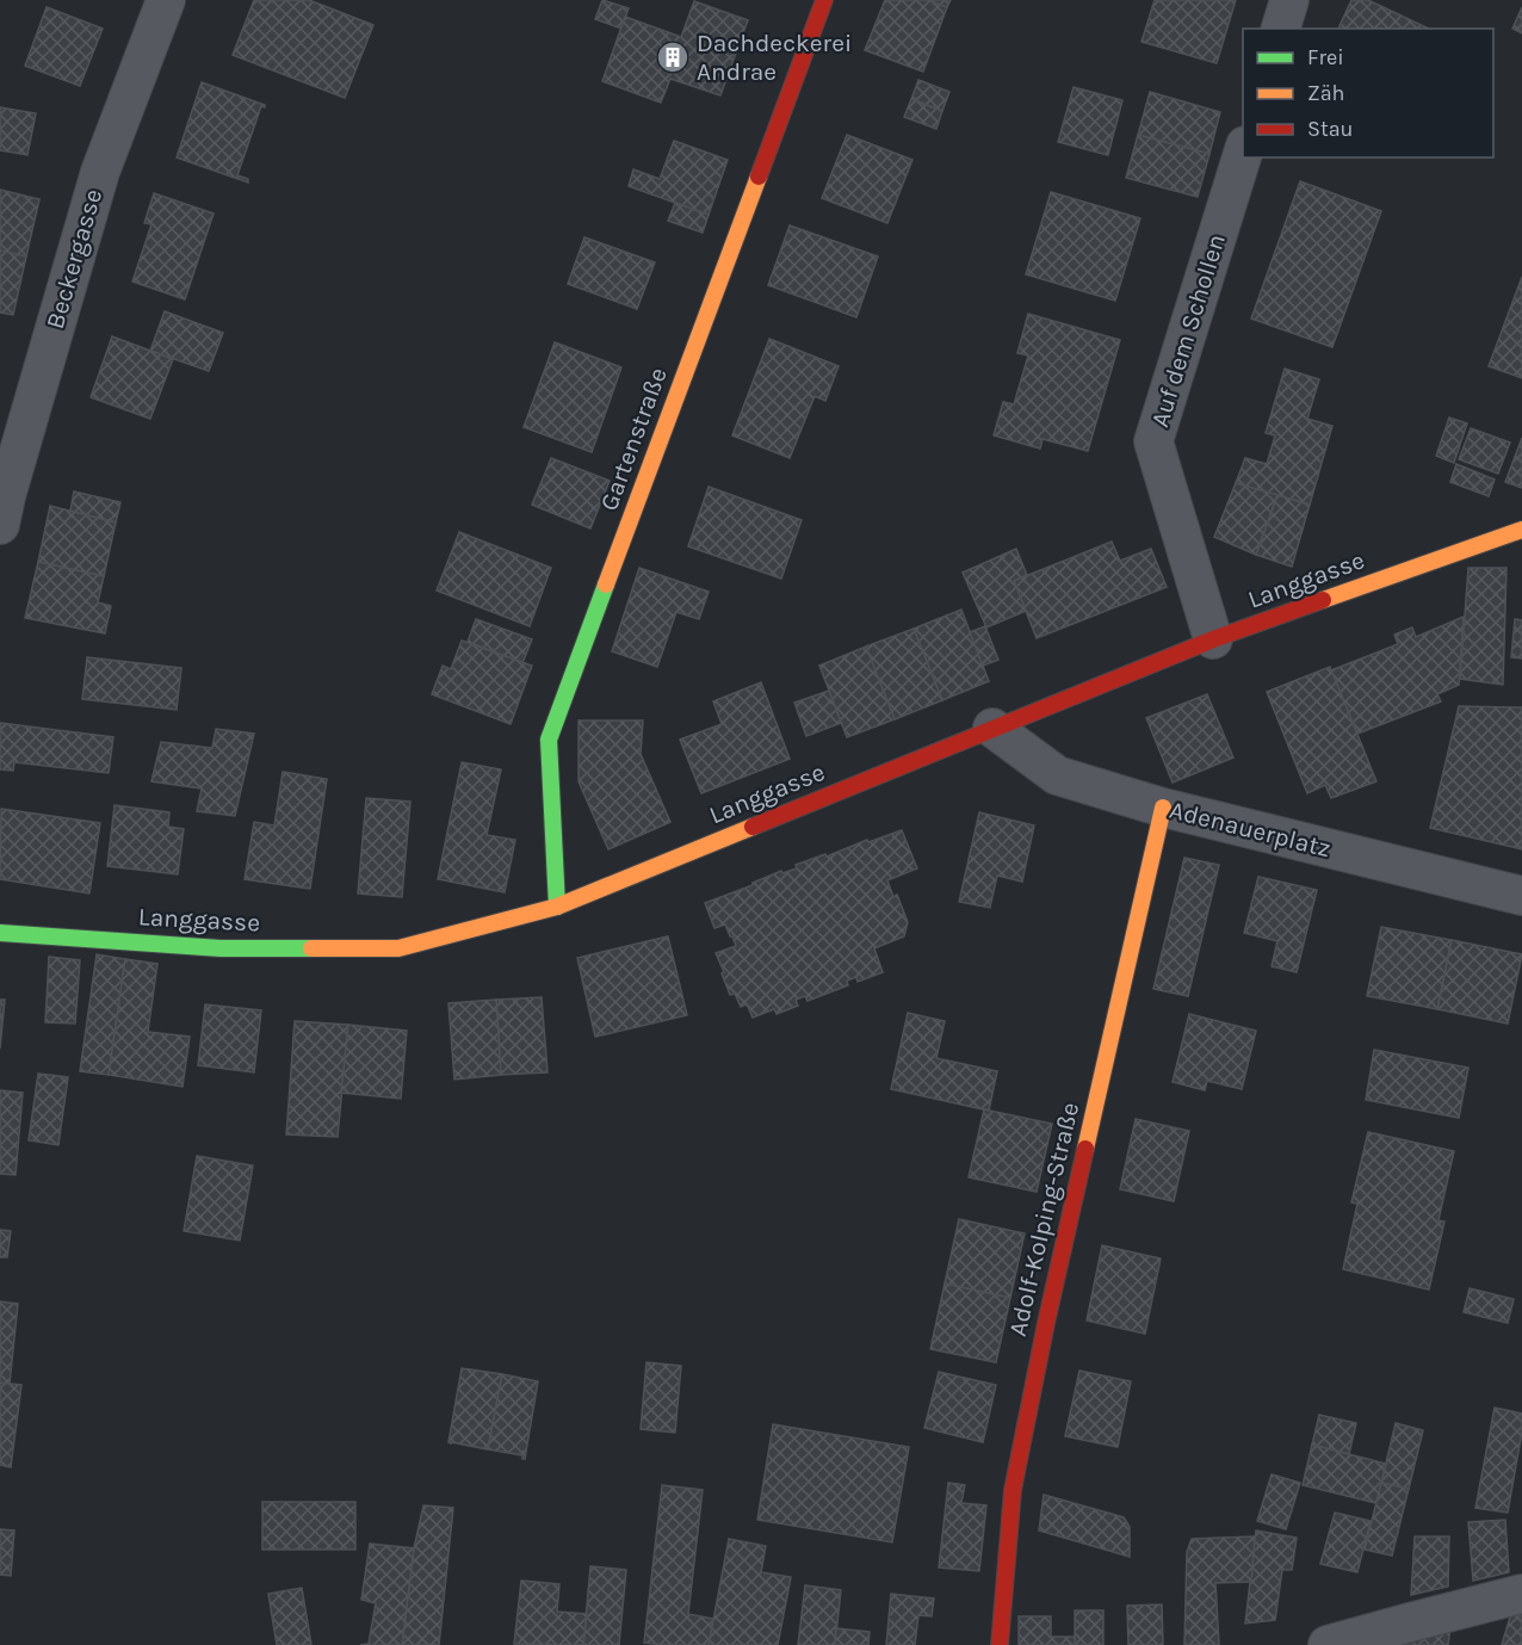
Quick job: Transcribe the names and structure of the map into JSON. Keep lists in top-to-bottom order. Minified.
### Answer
{"streets":{"street":["Beckergasse","Auf dem Schollen","Gartenstraße","Langgasse","Adenauerplatz","Adolf-Kolping-Straße"]},"crossings":[["Auf dem Schollen","Langgasse"],["Gartenstraße","Langgasse"],["Langgasse","Adenauerplatz"],["Adenauerplatz","Adolf-Kolping-Straße"]],"places":{"building":["Dachdeckerei Andrae"]},"legend":["Frei","Zäh","Stau"]}
